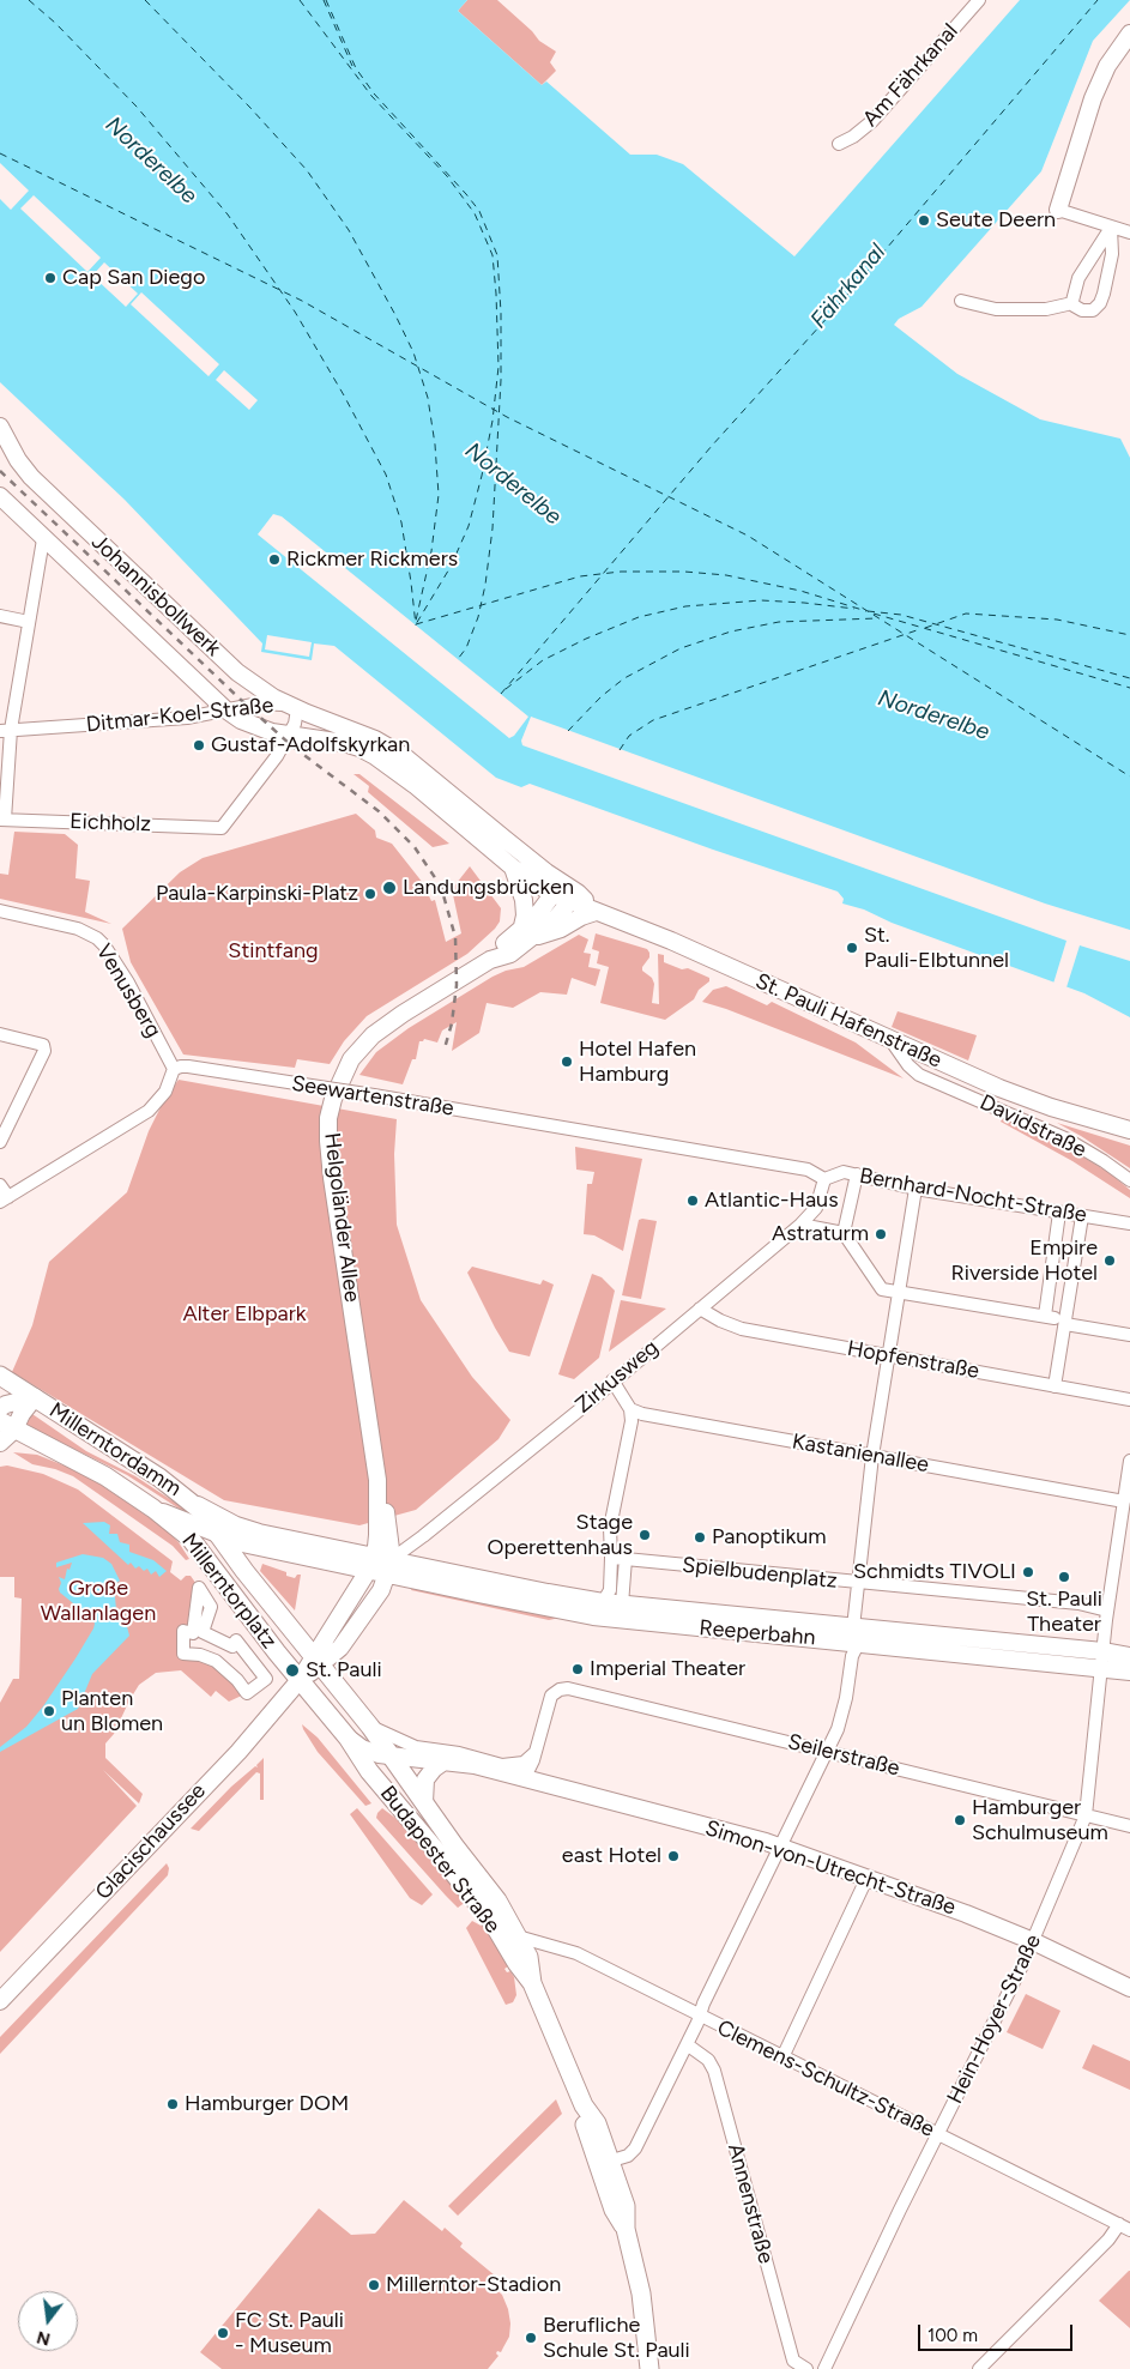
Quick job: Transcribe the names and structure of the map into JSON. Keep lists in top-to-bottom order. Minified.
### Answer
{"streets":{"main road":["Johannisbollwerk","St. Pauli Hafenstraße","Helgoländer Allee","Millerntordamm","Millerntorplatz","Reeperbahn","Glacischaussee","Budapester Straße","Simon-von-Utrecht-Straße"],"street":["Am Fährkanal","Ditmar-Koel-Straße","Eichholz","Venusberg","Seewartenstraße","Davidstraße","Bernhard-Nocht-Straße","Hopfenstraße","Zirkusweg","Kastanienallee","Spielbudenplatz","Seilerstraße","Hein-Hoyer-Straße","Clemens-Schultz-Straße","Annenstraße"]},"crossings":[["Johannisbollwerk","Ditmar-Koel-Straße"],["Johannisbollwerk","Eichholz"],["Johannisbollwerk","Helgoländer Allee"],["Venusberg","Seewartenstraße"],["St. Pauli Hafenstraße","Davidstraße"],["St. Pauli Hafenstraße","Helgoländer Allee"],["Seewartenstraße","Bernhard-Nocht-Straße"],["Seewartenstraße","Zirkusweg"],["Bernhard-Nocht-Straße","Zirkusweg"],["Helgoländer Allee","Zirkusweg"],["Helgoländer Allee","Millerntorplatz"],["Helgoländer Allee","Reeperbahn"],["Hopfenstraße","Zirkusweg"],["Zirkusweg","Millerntorplatz"],["Zirkusweg","Reeperbahn"],["Millerntordamm","Millerntorplatz"],["Millerntorplatz","Reeperbahn"],["Millerntorplatz","Glacischaussee"],["Millerntorplatz","Budapester Straße"],["Reeperbahn","Hein-Hoyer-Straße"],["Seilerstraße","Hein-Hoyer-Straße"],["Glacischaussee","Budapester Straße"],["Budapester Straße","Simon-von-Utrecht-Straße"],["Budapester Straße","Clemens-Schultz-Straße"],["Simon-von-Utrecht-Straße","Hein-Hoyer-Straße"],["Hein-Hoyer-Straße","Clemens-Schultz-Straße"]],"water":["Norderelbe","Fährkanal"],"parks":["Stintfang","Alter Elbpark","Große Wallanlagen"],"places":["Seute Deern","Cap San Diego","Rickmer Rickmers","Gustaf-Adolfskyrkan","Landungsbrücken","Paula-Karpinski-Platz","St. Pauli-Elbtunnel","Hotel Hafen Hamburg","Atlantic-Haus","Astraturm","Empire Riverside Hotel","Stage Operettenhaus","Panoptikum","Schmidts TIVOLI","St. Pauli Theater","Imperial Theater","St. Pauli","Planten un Blomen","Hamburger Schulmuseum","east Hotel","Hamburger DOM","Millerntor-Stadion","FC St. Pauli - Museum","Berufliche Schule St. Pauli"],"scale_bar":"100 m","north":"bottom"}
